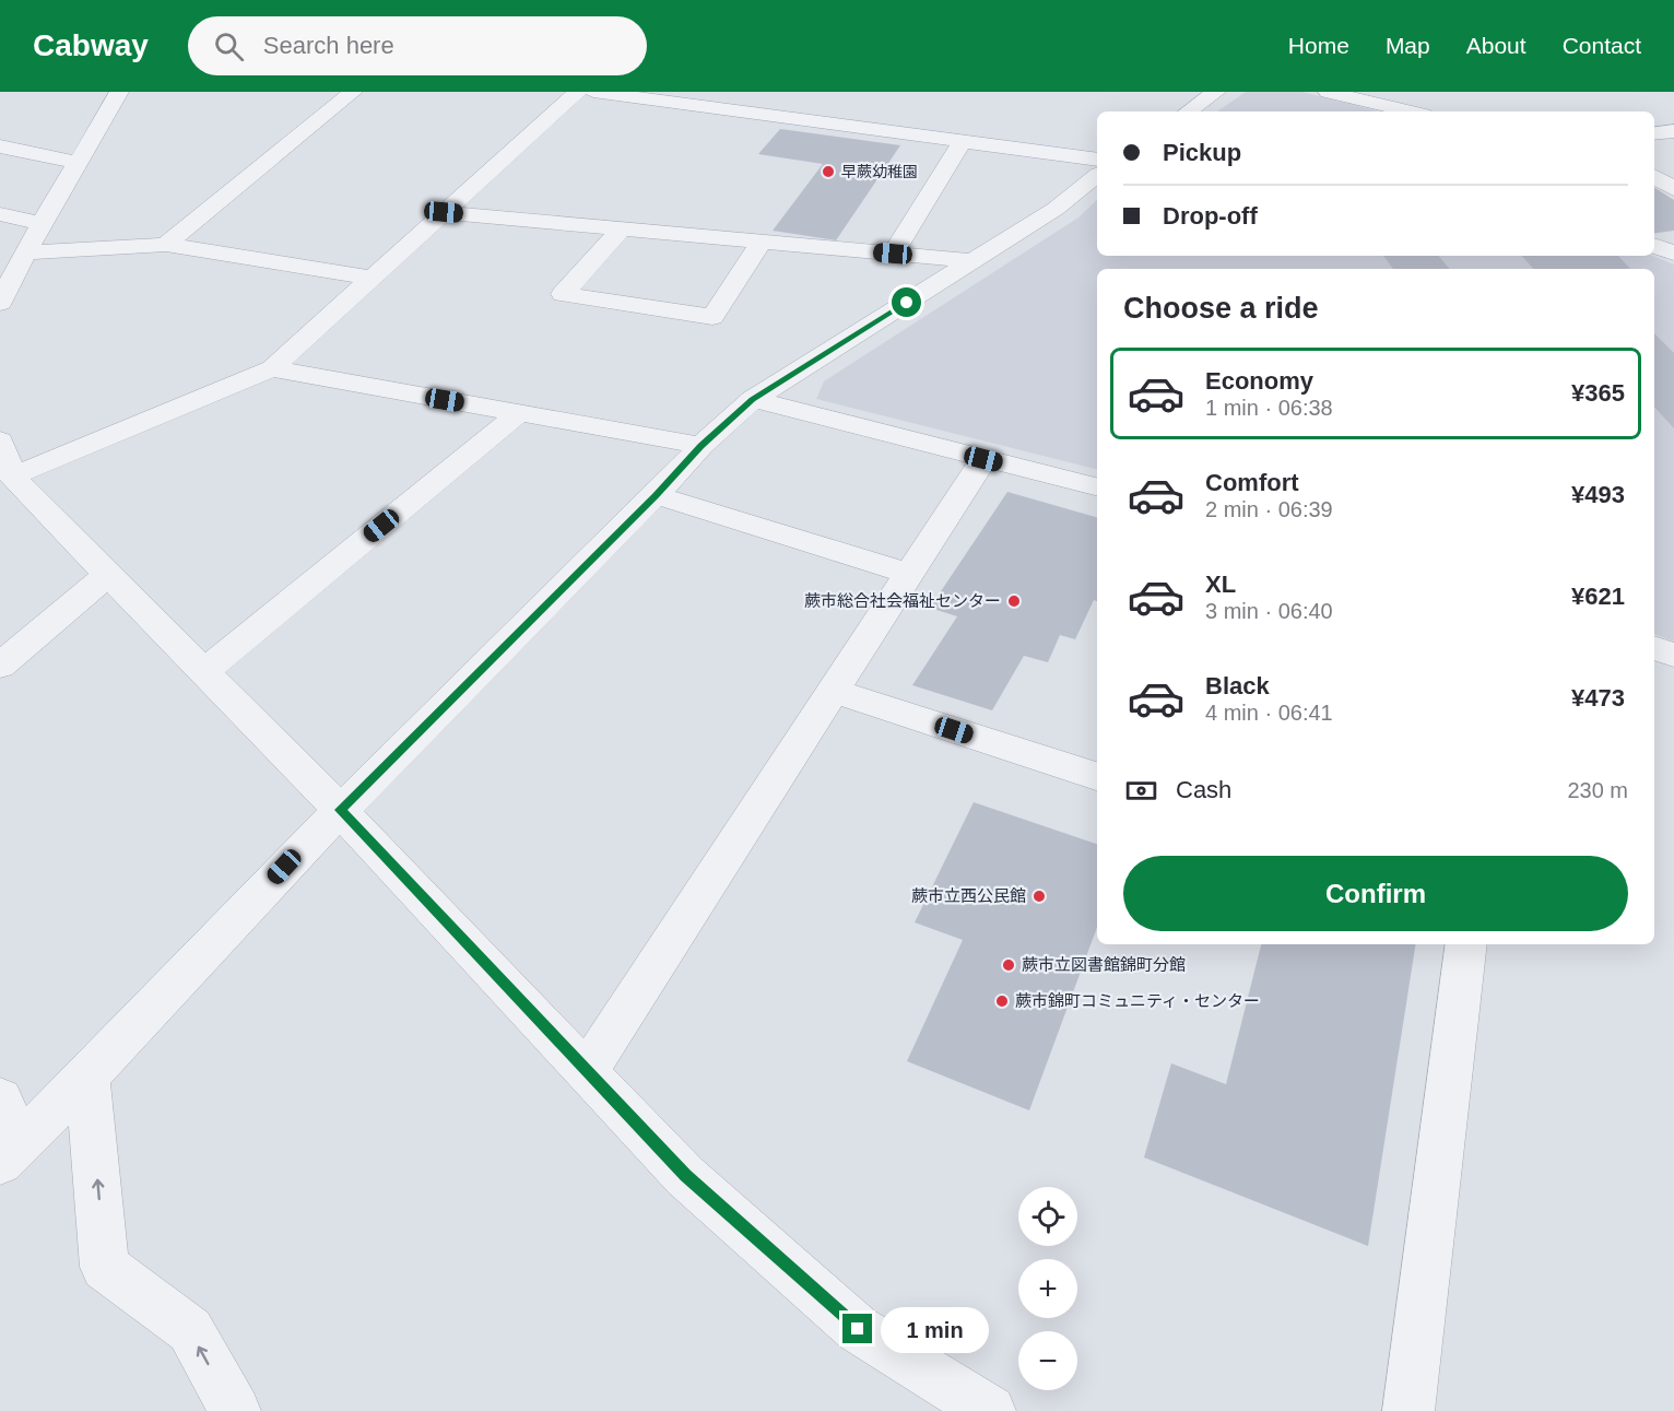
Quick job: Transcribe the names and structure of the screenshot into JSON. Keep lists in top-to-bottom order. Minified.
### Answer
{"places":["早蕨幼稚園","蕨市総合社会福祉センター","蕨市立西公民館","蕨市立図書館錦町分館","蕨市錦町コミュニティ・センター"],"page":{"header":"Cabway","search":"Search here","nav":["Home","Map","About","Contact"],"banner":["Pickup","Drop-off"],"heading":"Choose a ride","list":[{"name":"Economy","note":"1 min · 06:38","value":"¥365"},{"name":"Comfort","note":"2 min · 06:39","value":"¥493"},{"name":"XL","note":"3 min · 06:40","value":"¥621"},{"name":"Black","note":"4 min · 06:41","value":"¥473"}],"pay":["Cash","230 m"],"buttons":"Confirm","map_buttons":["+","−"],"bubble":"1 min"}}
